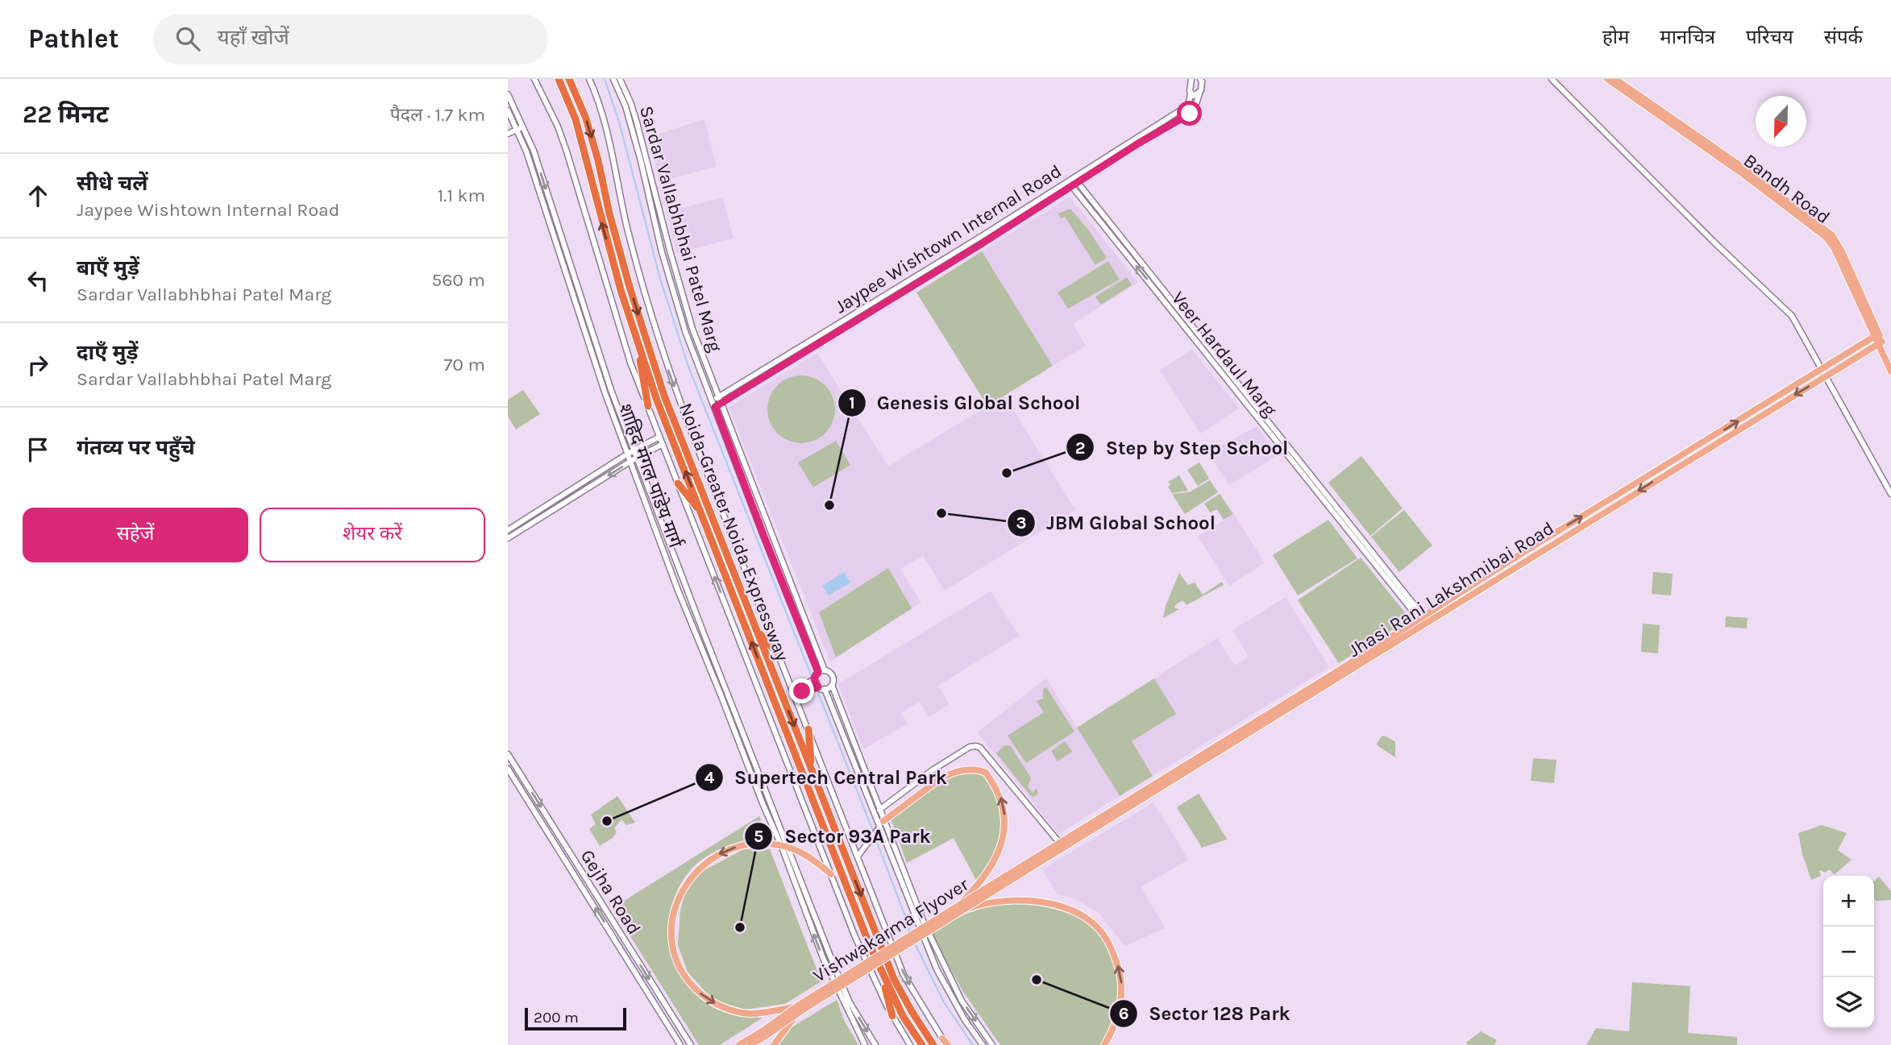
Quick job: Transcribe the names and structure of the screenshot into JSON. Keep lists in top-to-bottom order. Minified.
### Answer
{"streets":{"highway":["Noida-Greater Noida Expressway"],"main road":["Bandh Road","Jhasi Rani Lakshmibai Road","Vishwakarma Flyover"],"street":["Sardar Vallabhbhai Patel Marg","Jaypee Wishtown Internal Road","Veer Hardaul Marg","शाहिद मंगल पांडेय मार्ग","Gejha Road"]},"crossings":[["Bandh Road","Jhasi Rani Lakshmibai Road"],["Sardar Vallabhbhai Patel Marg","Jaypee Wishtown Internal Road"],["Jaypee Wishtown Internal Road","Veer Hardaul Marg"],["Veer Hardaul Marg","Jhasi Rani Lakshmibai Road"],["Jhasi Rani Lakshmibai Road","Vishwakarma Flyover"]],"places":["Step by Step School","Genesis Global School","JBM Global School","Supertech Central Park","Sector 93A Park","Sector 128 Park"],"scale_bar":"200 m","north":"bottom","page":{"header":"Pathlet","search":"यहाँ खोजें","nav":["होम","मानचित्र","परिचय","संपर्क"],"heading":["22 मिनट","पैदल · 1.7 km"],"list":[["सीधे चलें","Jaypee Wishtown Internal Road","1.1 km"],["बाएँ मुड़ें","Sardar Vallabhbhai Patel Marg","560 m"],["दाएँ मुड़ें","Sardar Vallabhbhai Patel Marg","70 m"],"गंतव्य पर पहुँचे"],"buttons":["सहेजें","शेयर करें"],"map_buttons":["+","−"],"scale":"200 m"}}
